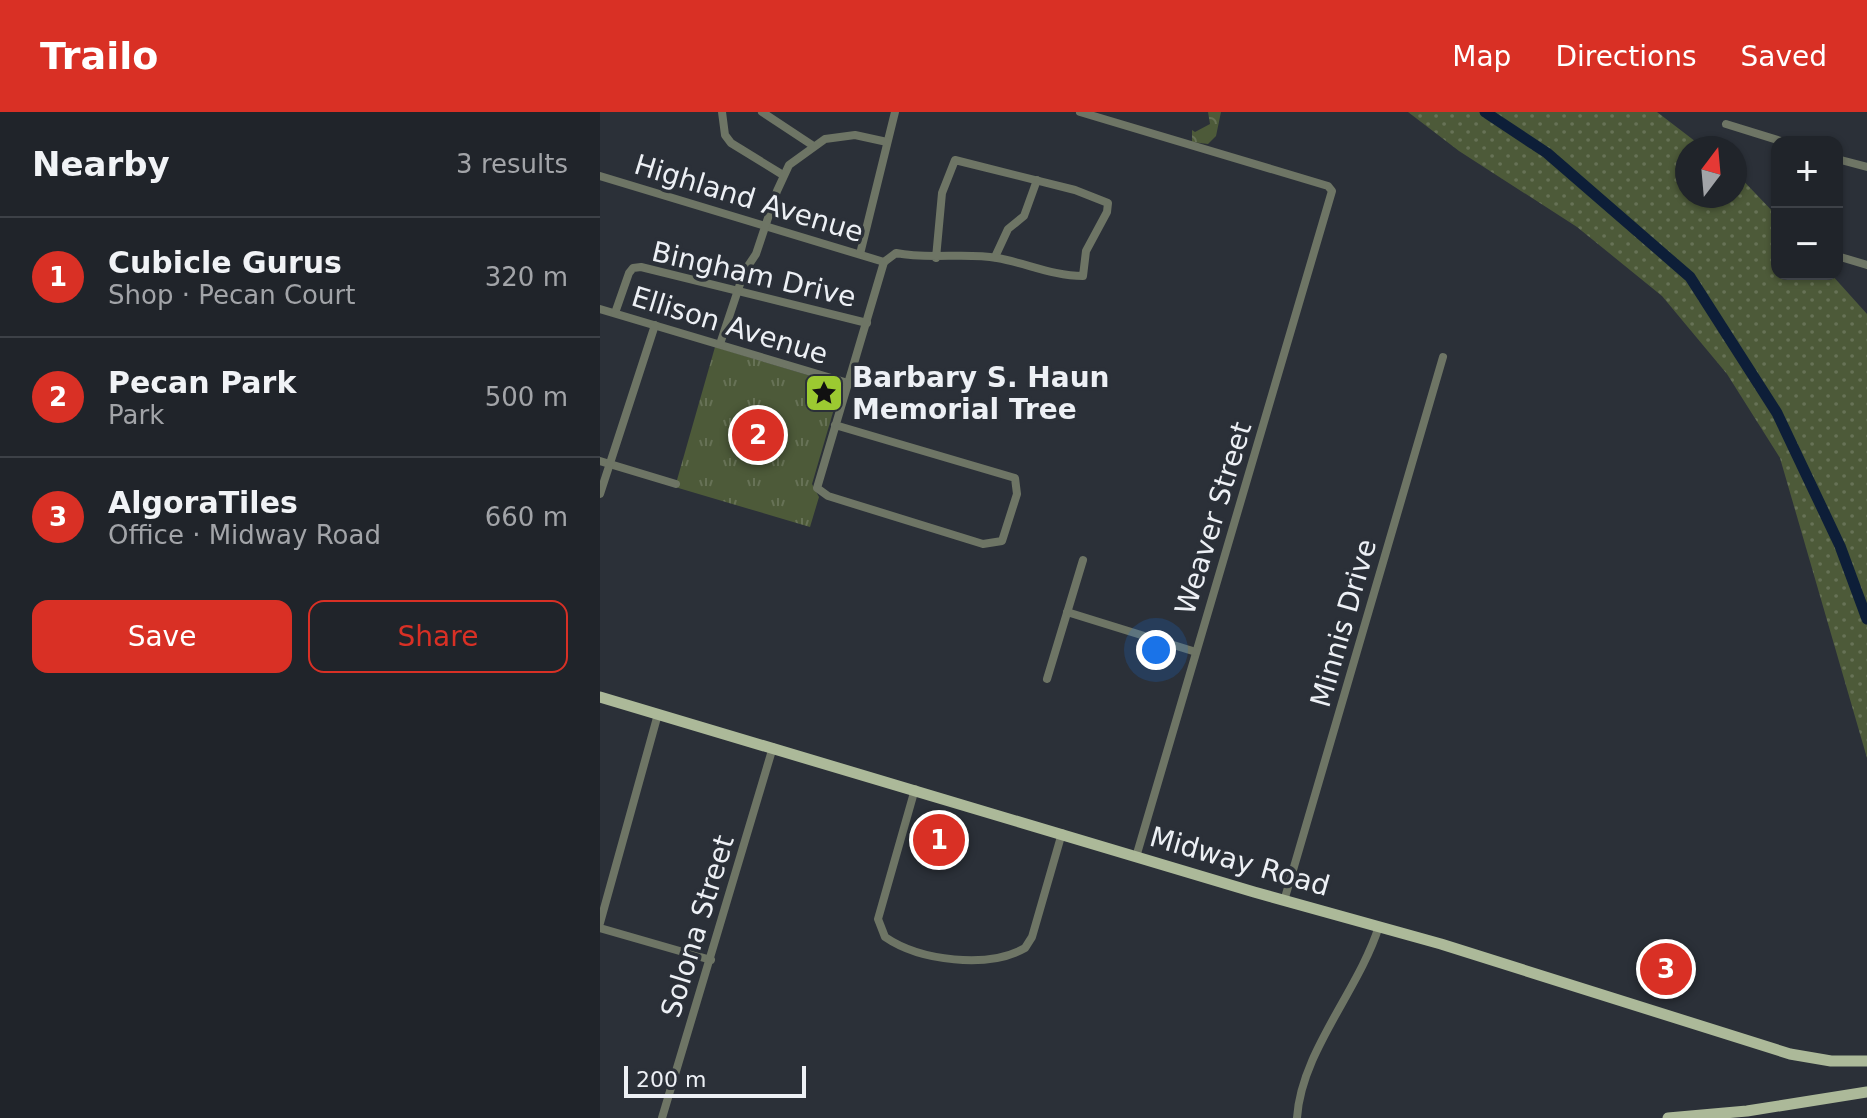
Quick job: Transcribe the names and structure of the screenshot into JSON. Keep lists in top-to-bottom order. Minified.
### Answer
{"streets":{"main road":["Midway Road"],"street":["Highland Avenue","Bingham Drive","Ellison Avenue","Weaver Street","Minnis Drive","Solona Street"]},"crossings":[["Bingham Drive","Ellison Avenue"],["Weaver Street","Midway Road"],["Minnis Drive","Midway Road"],["Midway Road","Solona Street"]],"places":{"place":["Barbary S. Haun Memorial Tree"]},"scale_bar":"200 m","north":"top","page":{"header":"Trailo","nav":["Map","Directions","Saved"],"heading":["Nearby","3 results"],"map_buttons":["+","−"],"list":[{"mark":"1","name":"Cubicle Gurus","note":"Shop · Pecan Court","value":"320 m"},{"mark":"2","name":"Pecan Park","note":"Park","value":"500 m"},{"mark":"3","name":"AlgoraTiles","note":"Office · Midway Road","value":"660 m"}],"pins":["2","1","3"],"buttons":["Save","Share"],"scale":"200 m"}}
